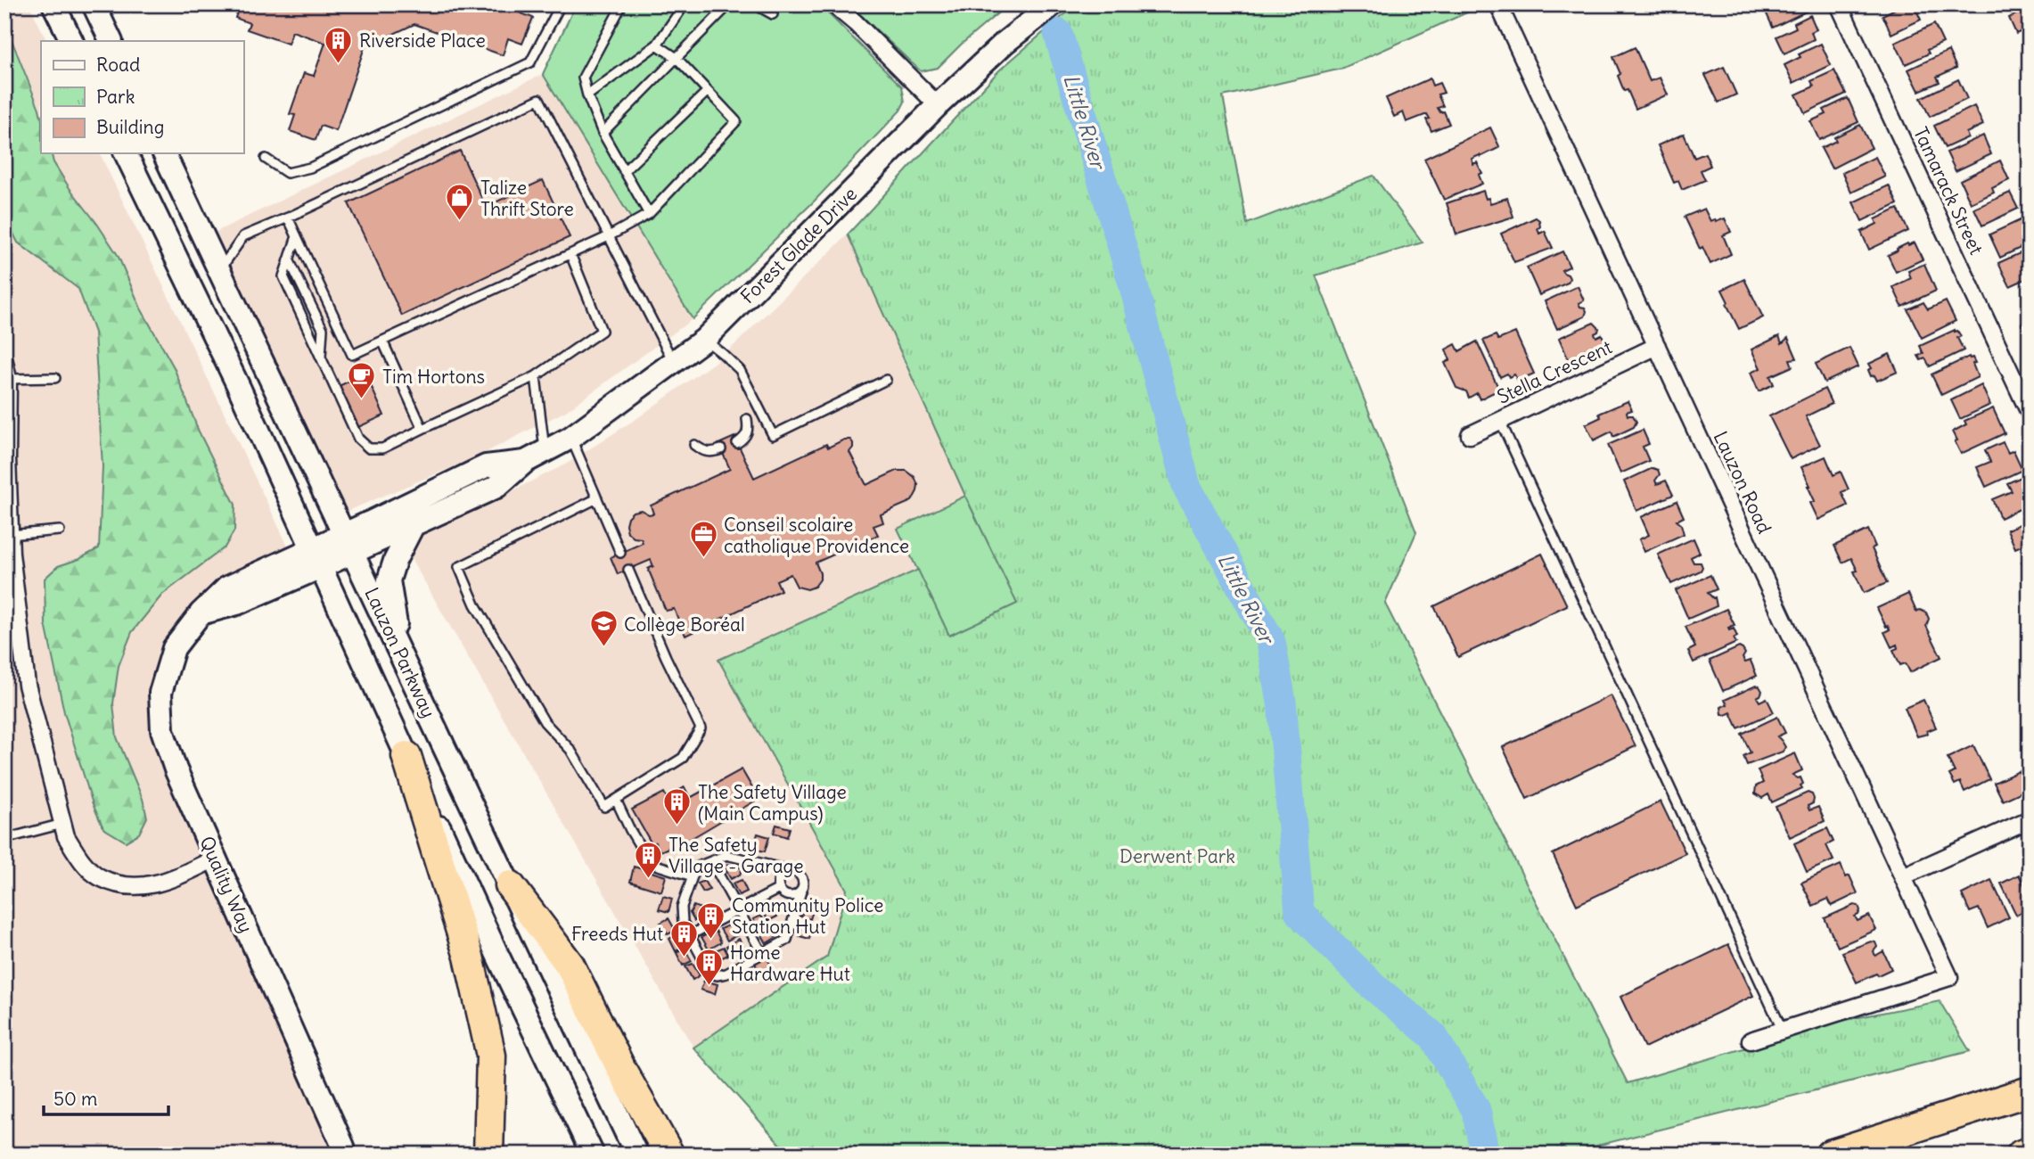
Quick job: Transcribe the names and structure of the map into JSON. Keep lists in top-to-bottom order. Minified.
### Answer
{"streets":{"main road":["Forest Glade Drive","Lauzon Parkway","Quality Way"],"street":["Tamarack Street","Stella Crescent","Lauzon Road"]},"crossings":[["Forest Glade Drive","Lauzon Parkway"],["Forest Glade Drive","Quality Way"],["Stella Crescent","Lauzon Road"],["Lauzon Parkway","Quality Way"]],"water":["Little River"],"parks":["Derwent Park"],"places":{"building":["Riverside Place","The Safety Village (Main Campus)","The Safety Village - Garage","Community Police Station Hut","Freeds Hut","Home Hardware Hut"],"shop":["Talize Thrift Store"],"cafe":["Tim Hortons"],"office":["Conseil scolaire catholique Providence"],"school or university":["Collège Boréal"]},"legend":["Road","Park","Building"],"scale_bar":"50 m"}
